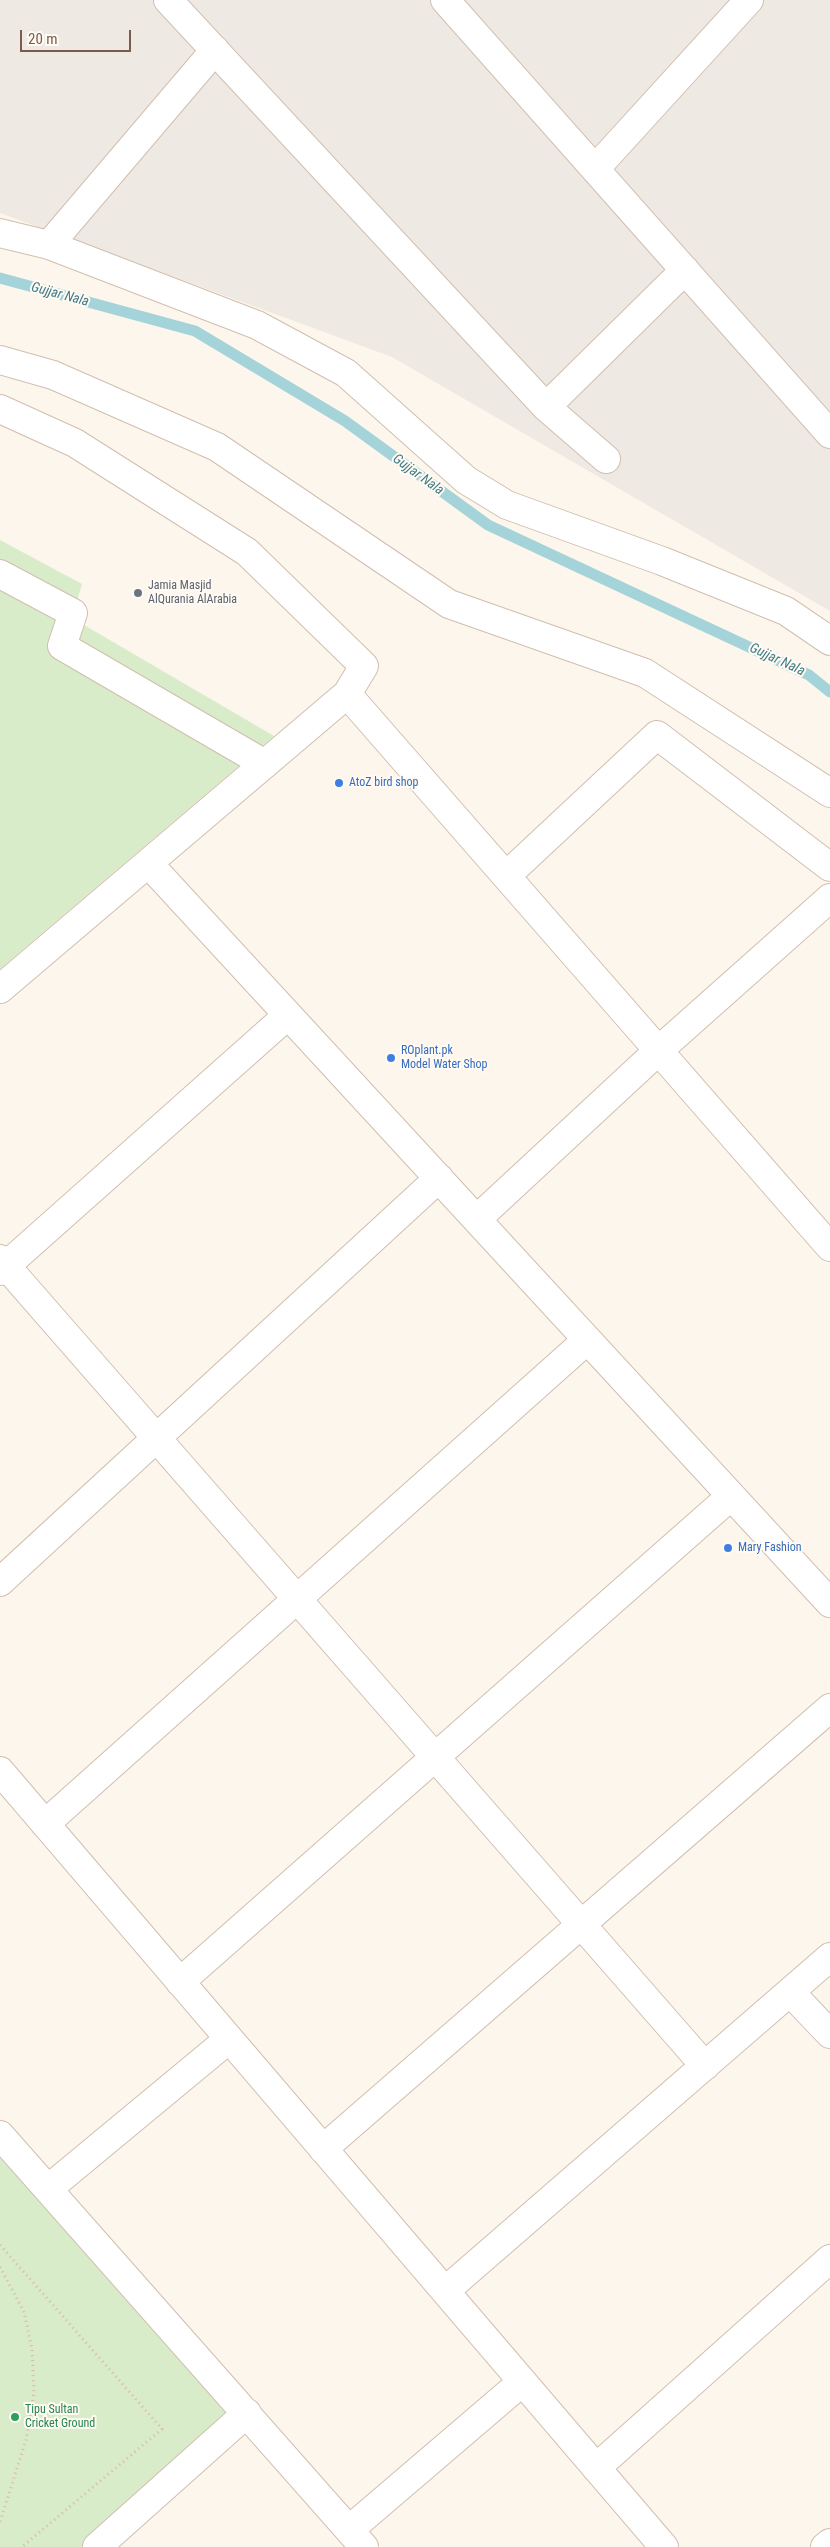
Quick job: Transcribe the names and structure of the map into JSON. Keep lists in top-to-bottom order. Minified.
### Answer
{"water":["Gujjar Nala"],"places":["Jamia Masjid AlQurania AlArabia","AtoZ bird shop","ROplant.pk Model Water Shop","Mary Fashion","Tipu Sultan Cricket Ground"],"scale_bar":"20 m"}
